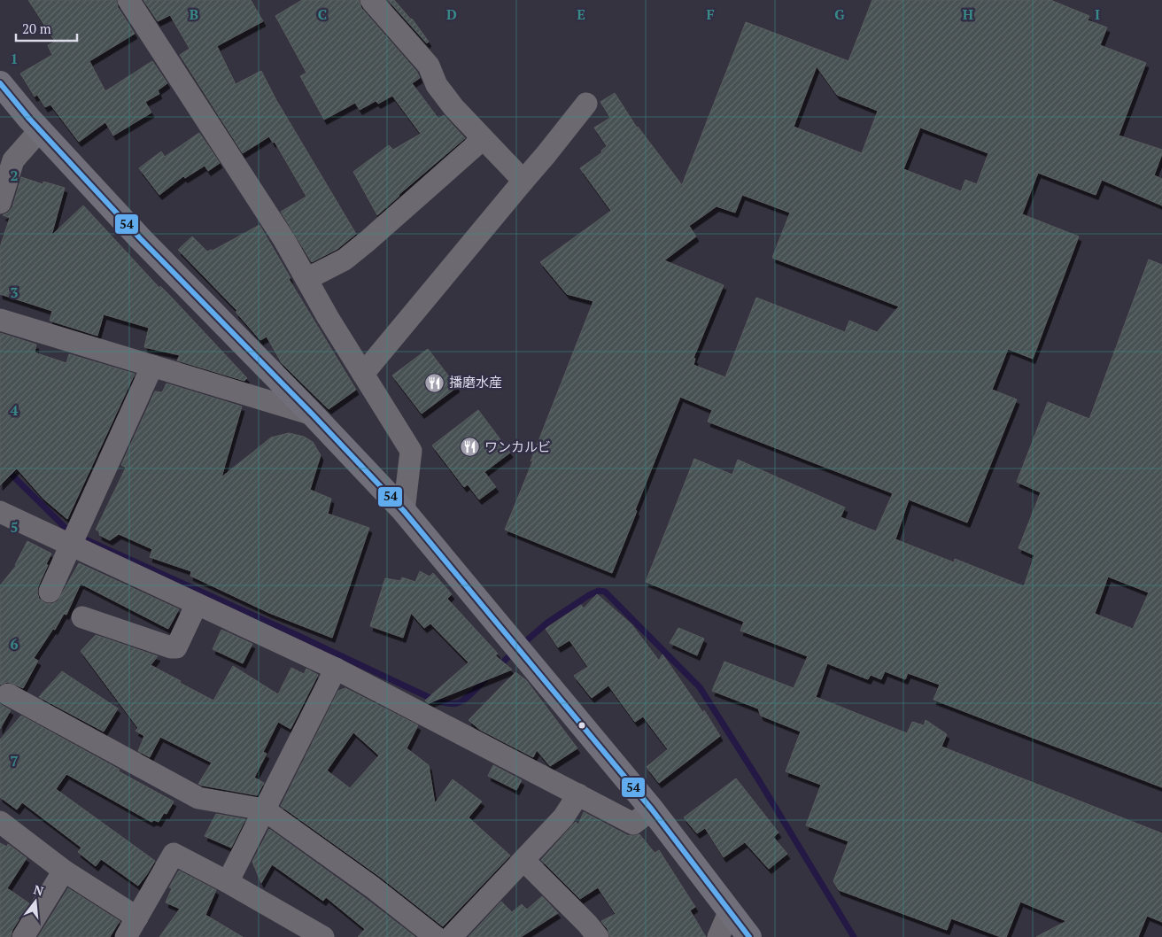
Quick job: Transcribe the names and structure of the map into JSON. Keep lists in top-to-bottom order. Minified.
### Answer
{"places":{"restaurant":["播磨水産","ワンカルビ"]},"lines":["transit line 54"],"scale_bar":"20 m","north":"top","grid":{"columns":["B","C","D","E","F","G","H","I"],"rows":["1","2","3","4","5","6","7"]}}
